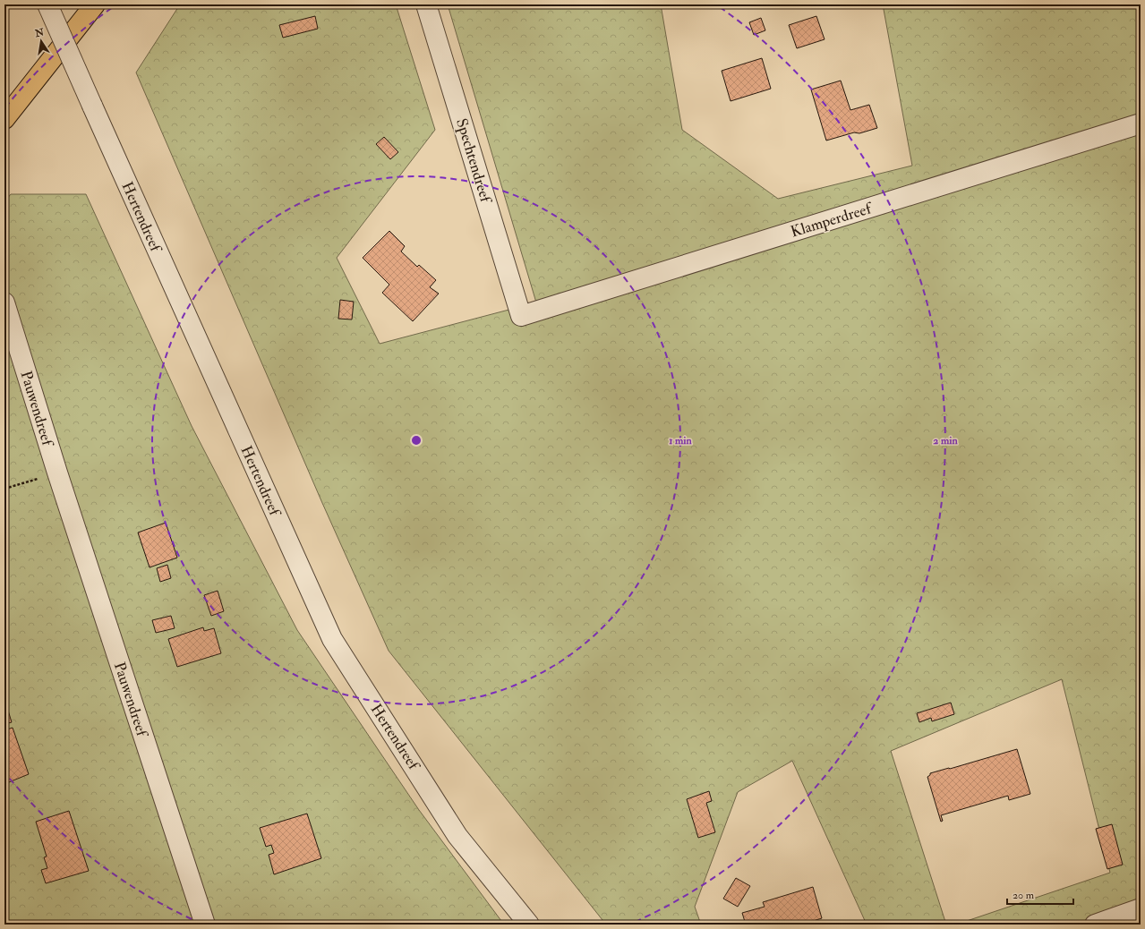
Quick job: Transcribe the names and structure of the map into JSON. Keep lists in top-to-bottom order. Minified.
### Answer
{"streets":{"street":["Spechtendreef","Hertendreef","Klamperdreef","Pauwendreef"]},"crossings":[["Spechtendreef","Klamperdreef"]],"scale_bar":"20 m","north":"top","rings":["1 min","2 min"]}
